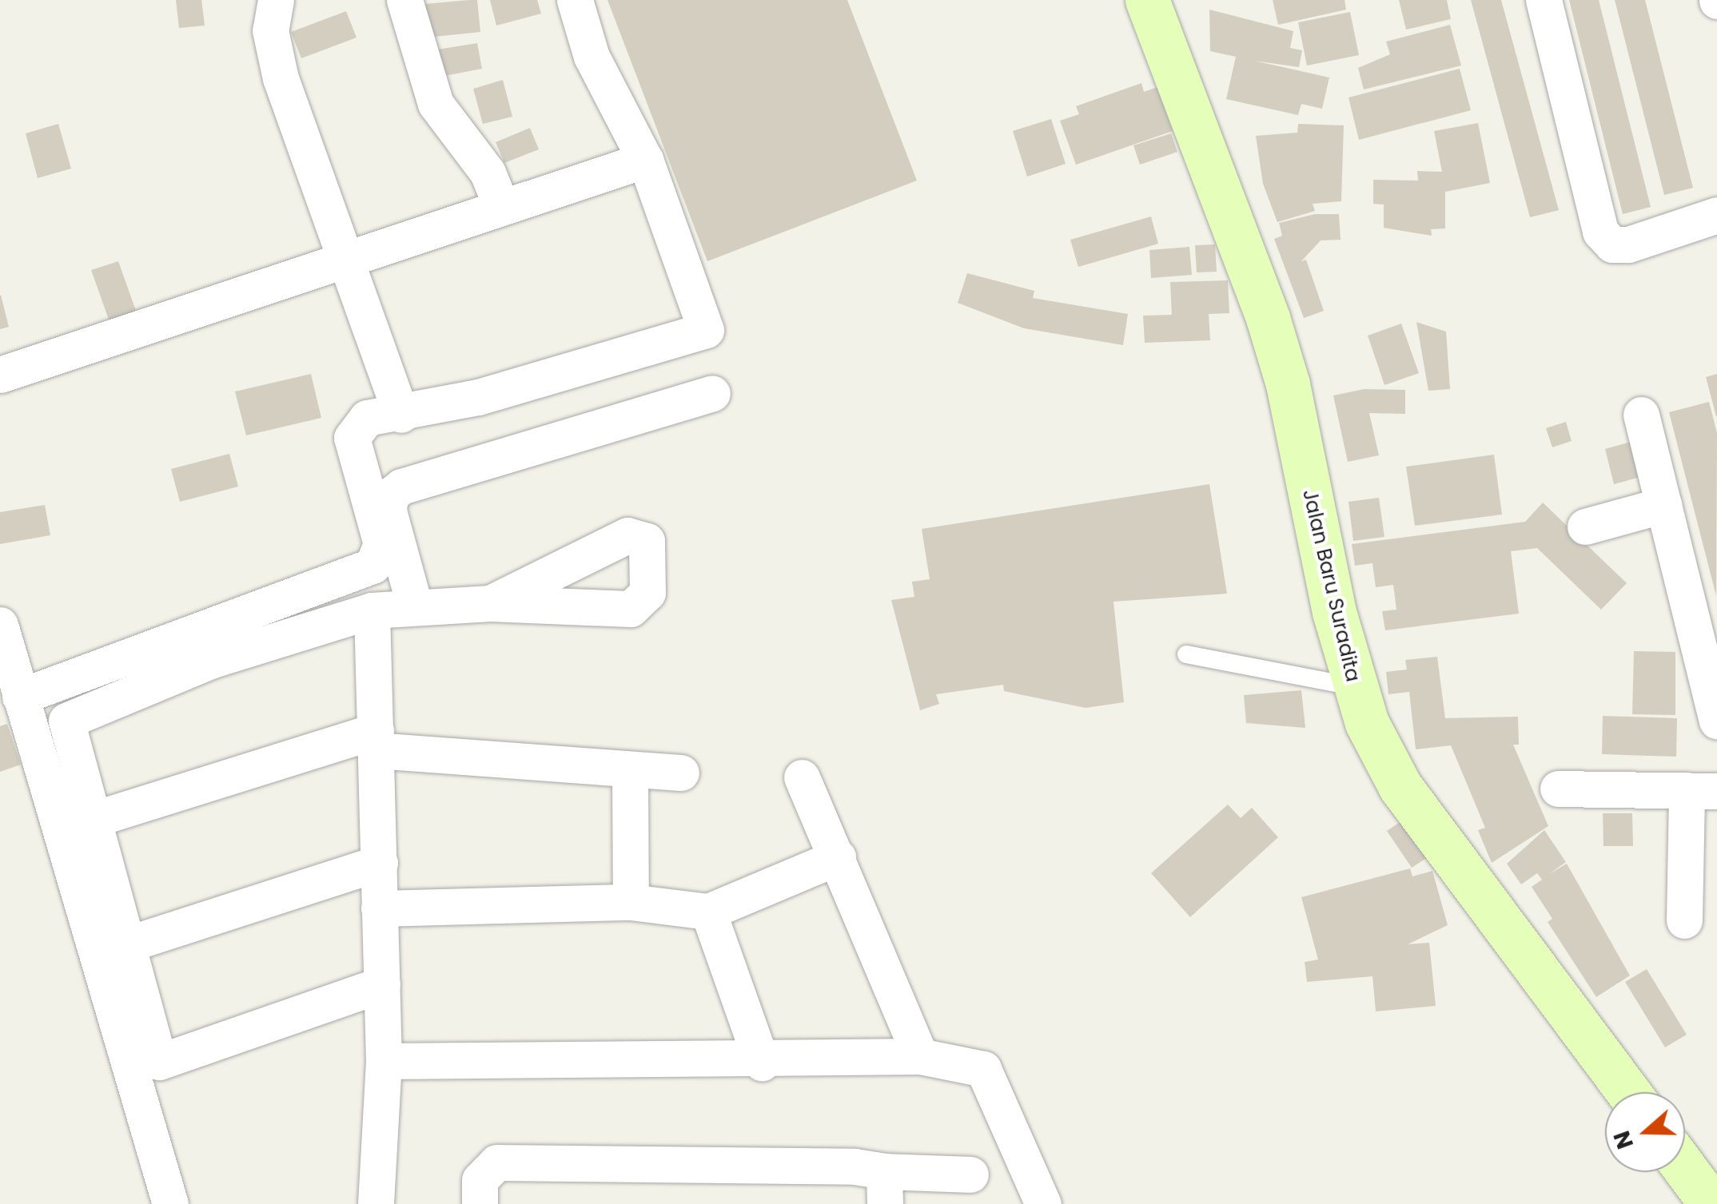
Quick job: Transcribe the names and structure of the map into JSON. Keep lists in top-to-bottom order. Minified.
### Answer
{"streets":{"main road":["Jalan Baru Suradita"]},"north":"left"}
